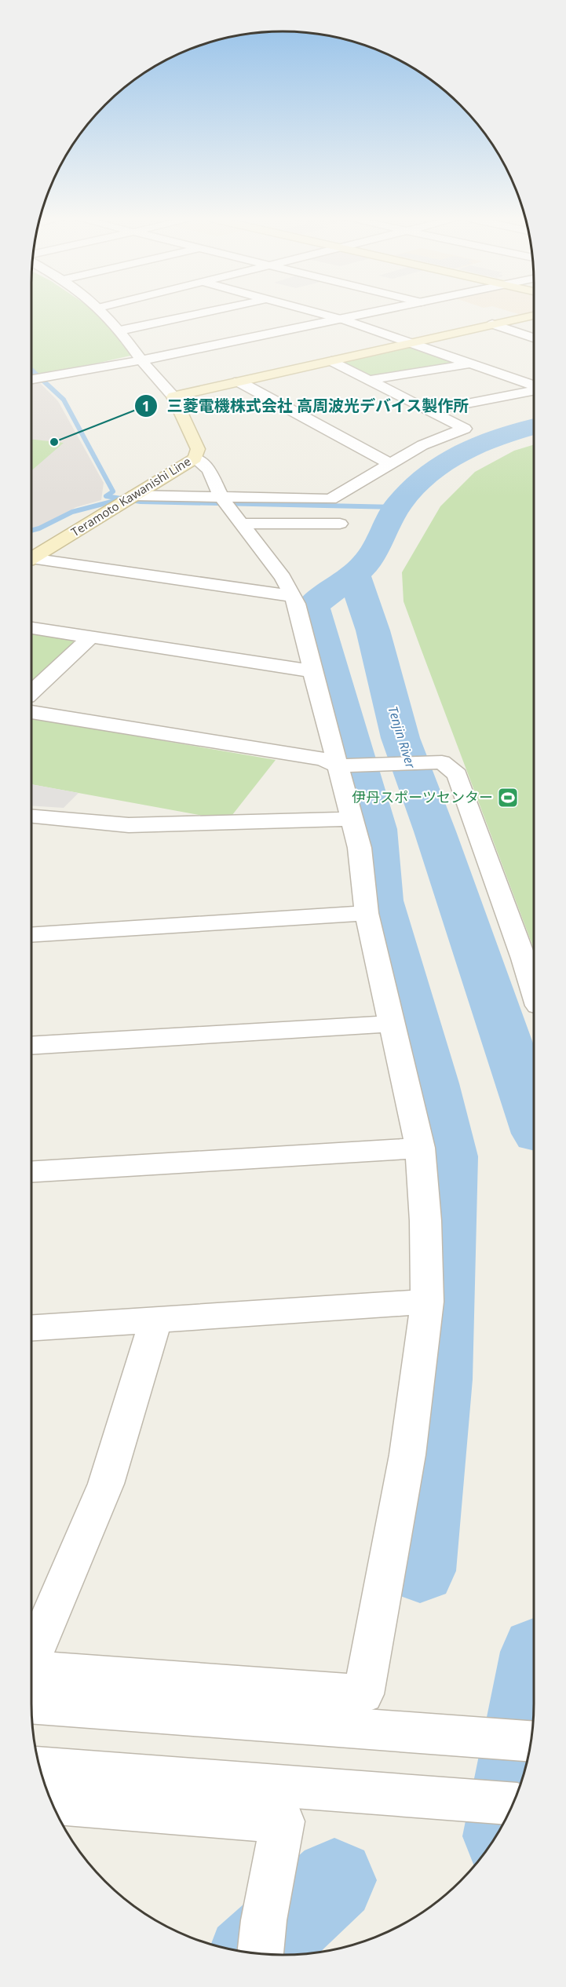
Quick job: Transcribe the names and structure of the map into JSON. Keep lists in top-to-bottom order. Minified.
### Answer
{"streets":{"main road":["Teramoto Kawanishi Line"]},"water":["Tenjin River"],"places":{"other":["三菱電機株式会社 高周波光デバイス製作所"],"sports":["伊丹スポーツセンター"]}}
